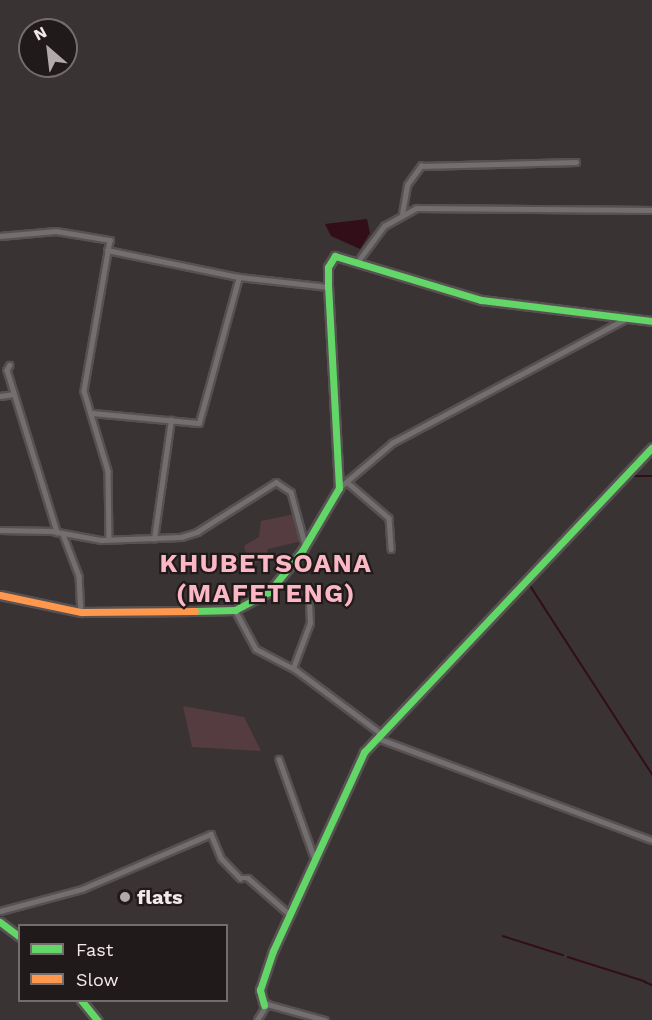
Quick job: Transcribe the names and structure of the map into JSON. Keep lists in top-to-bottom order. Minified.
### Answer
{"districts":["KHUBETSOANA (MAFETENG)"],"places":["flats"],"legend":["Fast","Slow"],"north":"top left"}
